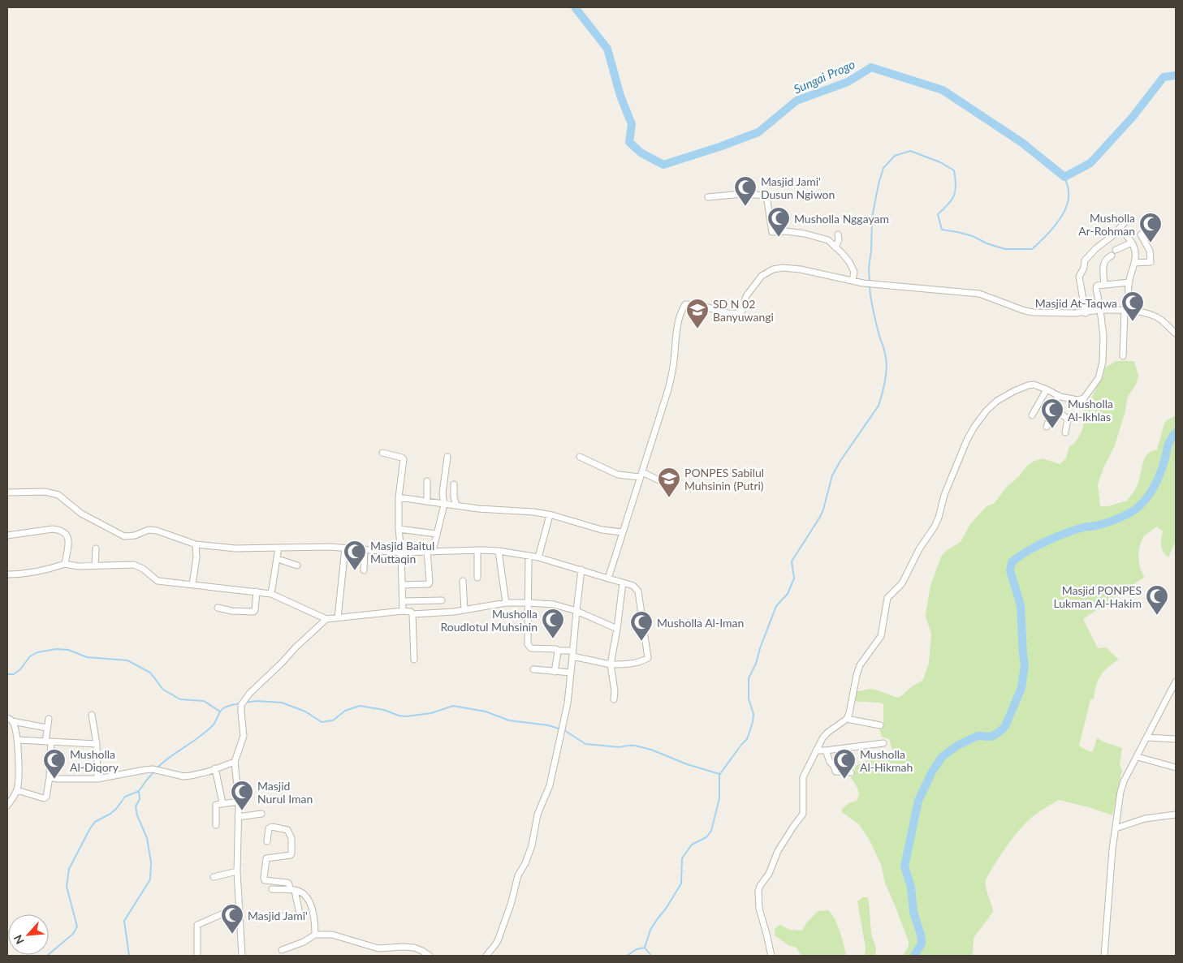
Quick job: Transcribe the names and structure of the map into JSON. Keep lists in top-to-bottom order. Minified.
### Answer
{"water":["Sungai Progo"],"places":{"mosque":["Masjid Jami' Dusun Ngiwon","Musholla Nggayam","Musholla Ar-Rohman","Masjid At-Taqwa","Musholla Al-Ikhlas","Masjid Baitul Muttaqin","Masjid PONPES Lukman Al-Hakim","Musholla Roudlotul Muhsinin","Musholla Al-Iman","Musholla Al-Diqory","Musholla Al-Hikmah","Masjid Nurul Iman","Masjid Jami'"],"school or university":["SD N 02 Banyuwangi","PONPES Sabilul Muhsinin (Putri)"]},"north":"bottom left"}
